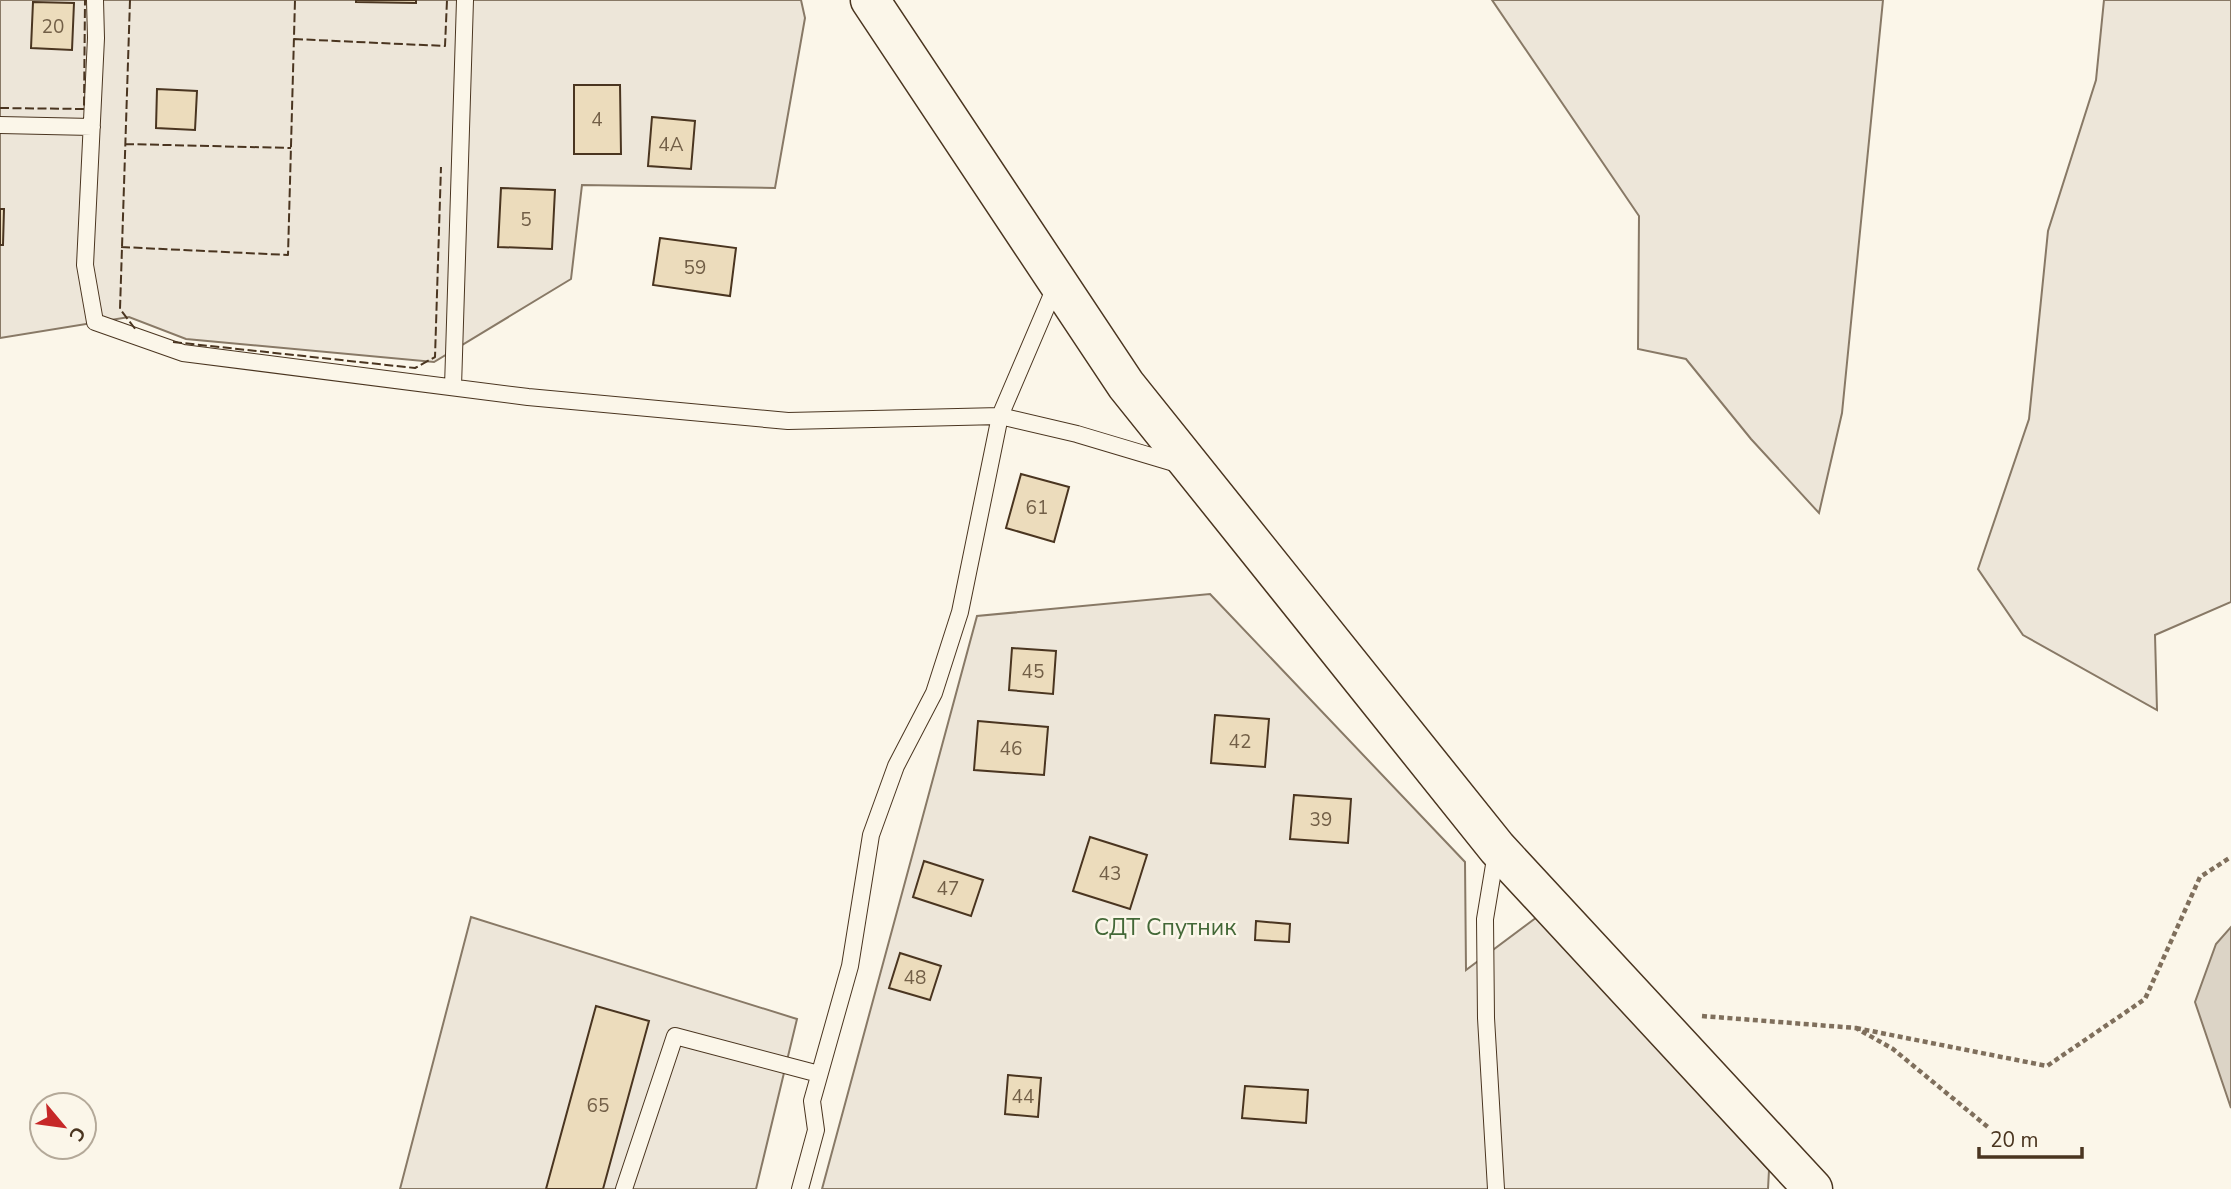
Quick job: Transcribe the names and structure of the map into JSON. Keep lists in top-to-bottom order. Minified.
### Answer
{"parks":["СДТ Спутник"],"house_numbers":["20","4","4А","5","59","61","45","42","46","39","43","47","48","44","65"],"scale_bar":"20 m","north":"bottom right"}
